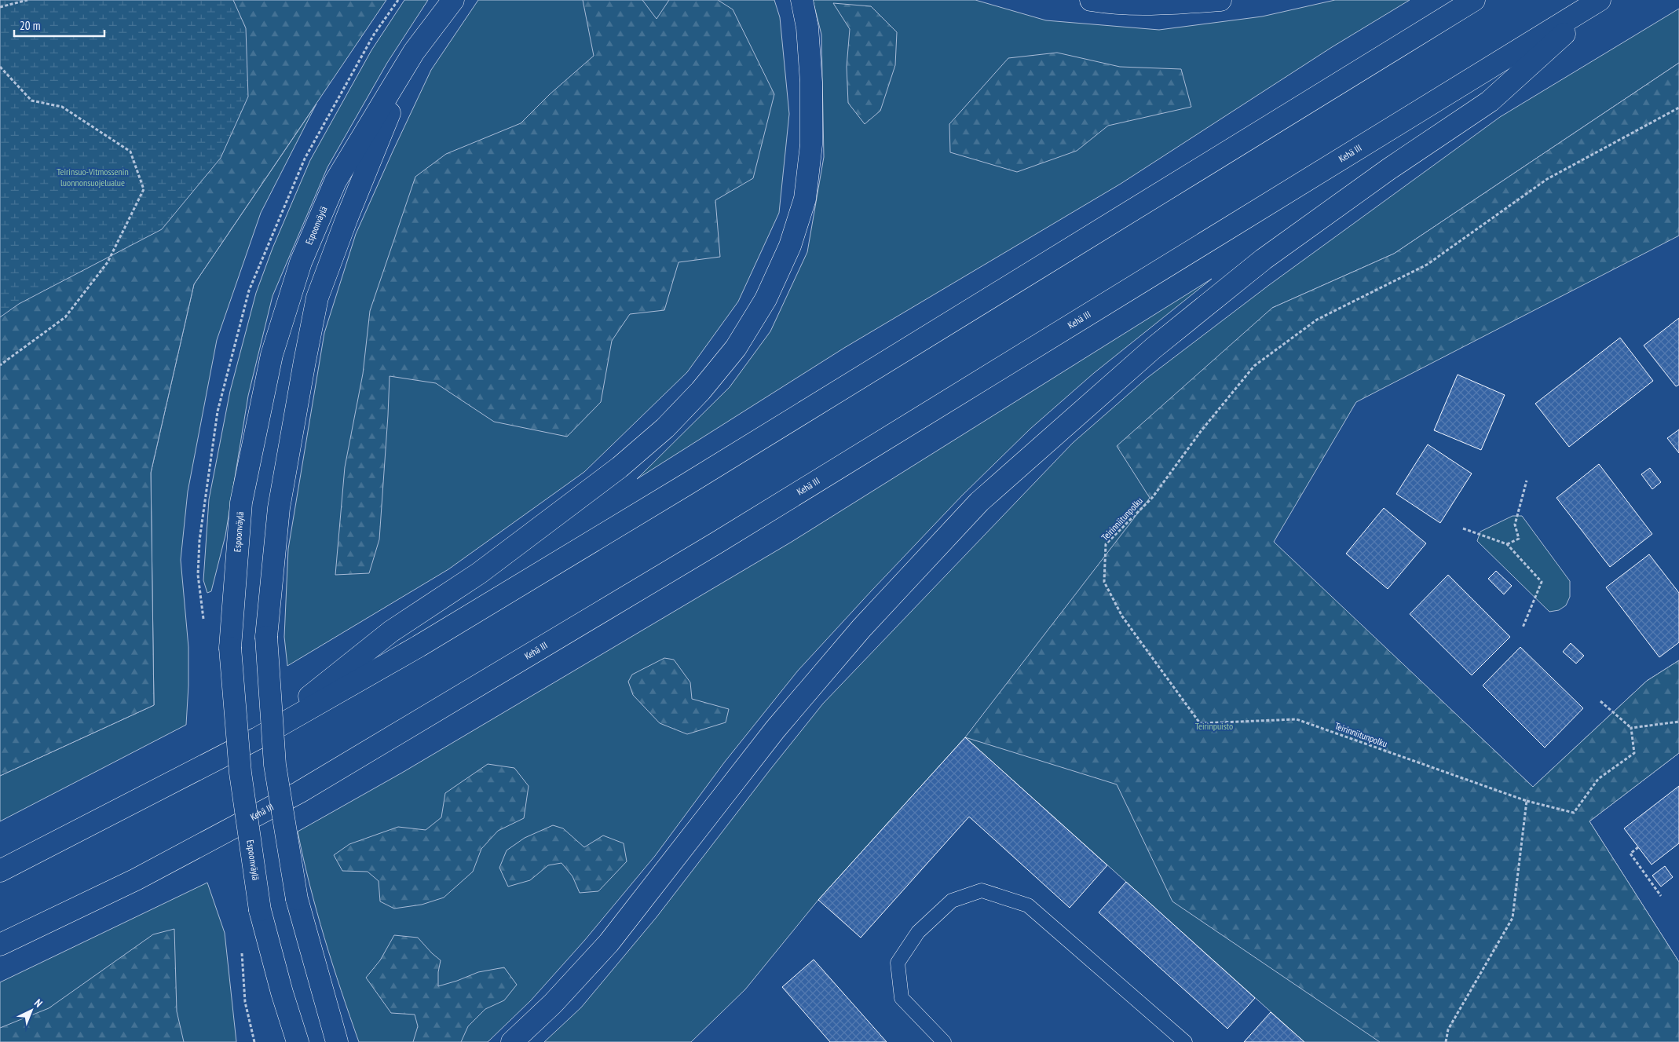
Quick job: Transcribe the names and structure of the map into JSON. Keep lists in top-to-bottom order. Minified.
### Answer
{"streets":{"main road":["Kehä III","Espoonväylä"],"path":["Teirinniitunpolku"]},"parks":["Teirinsuo-Vitmossenin luonnonsuojelualue","Teirinpuisto"],"scale_bar":"20 m","north":"top right"}
